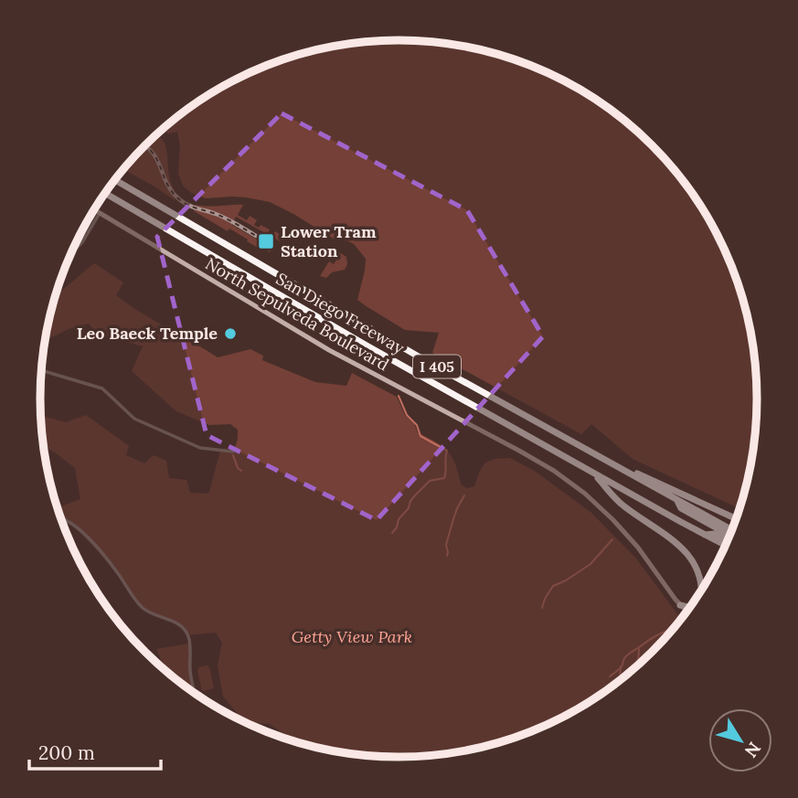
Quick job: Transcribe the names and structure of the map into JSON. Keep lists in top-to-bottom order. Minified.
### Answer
{"streets":{"highway":["San Diego Freeway","I 405"],"main road":["North Sepulveda Boulevard"]},"parks":["Getty View Park"],"places":{"transit":["Lower Tram Station"],"other":["Leo Baeck Temple"]},"scale_bar":"200 m","north":"bottom right"}
